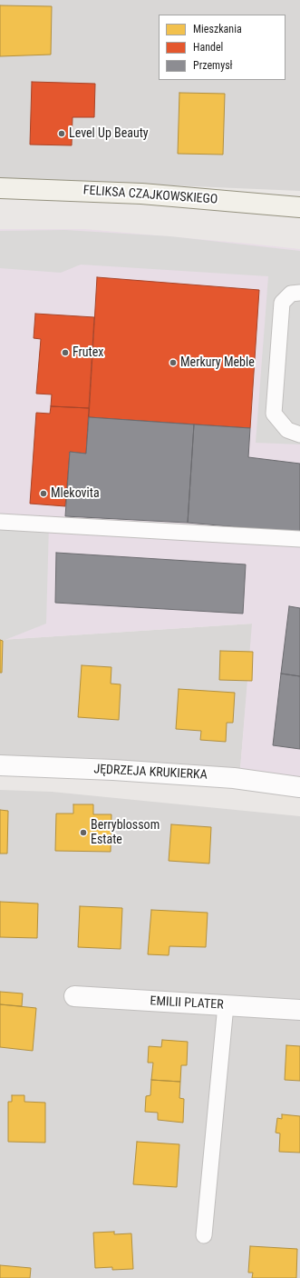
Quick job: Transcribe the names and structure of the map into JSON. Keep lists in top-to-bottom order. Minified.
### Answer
{"streets":{"street":["FELIKSA CZAJKOWSKIEGO","JĘDRZEJA KRUKIERKA","EMILII PLATER"]},"places":["Level Up Beauty","Frutex","Merkury Meble","Mlekovita","Berryblossom Estate"],"legend":["Mieszkania","Handel","Przemysł"]}
